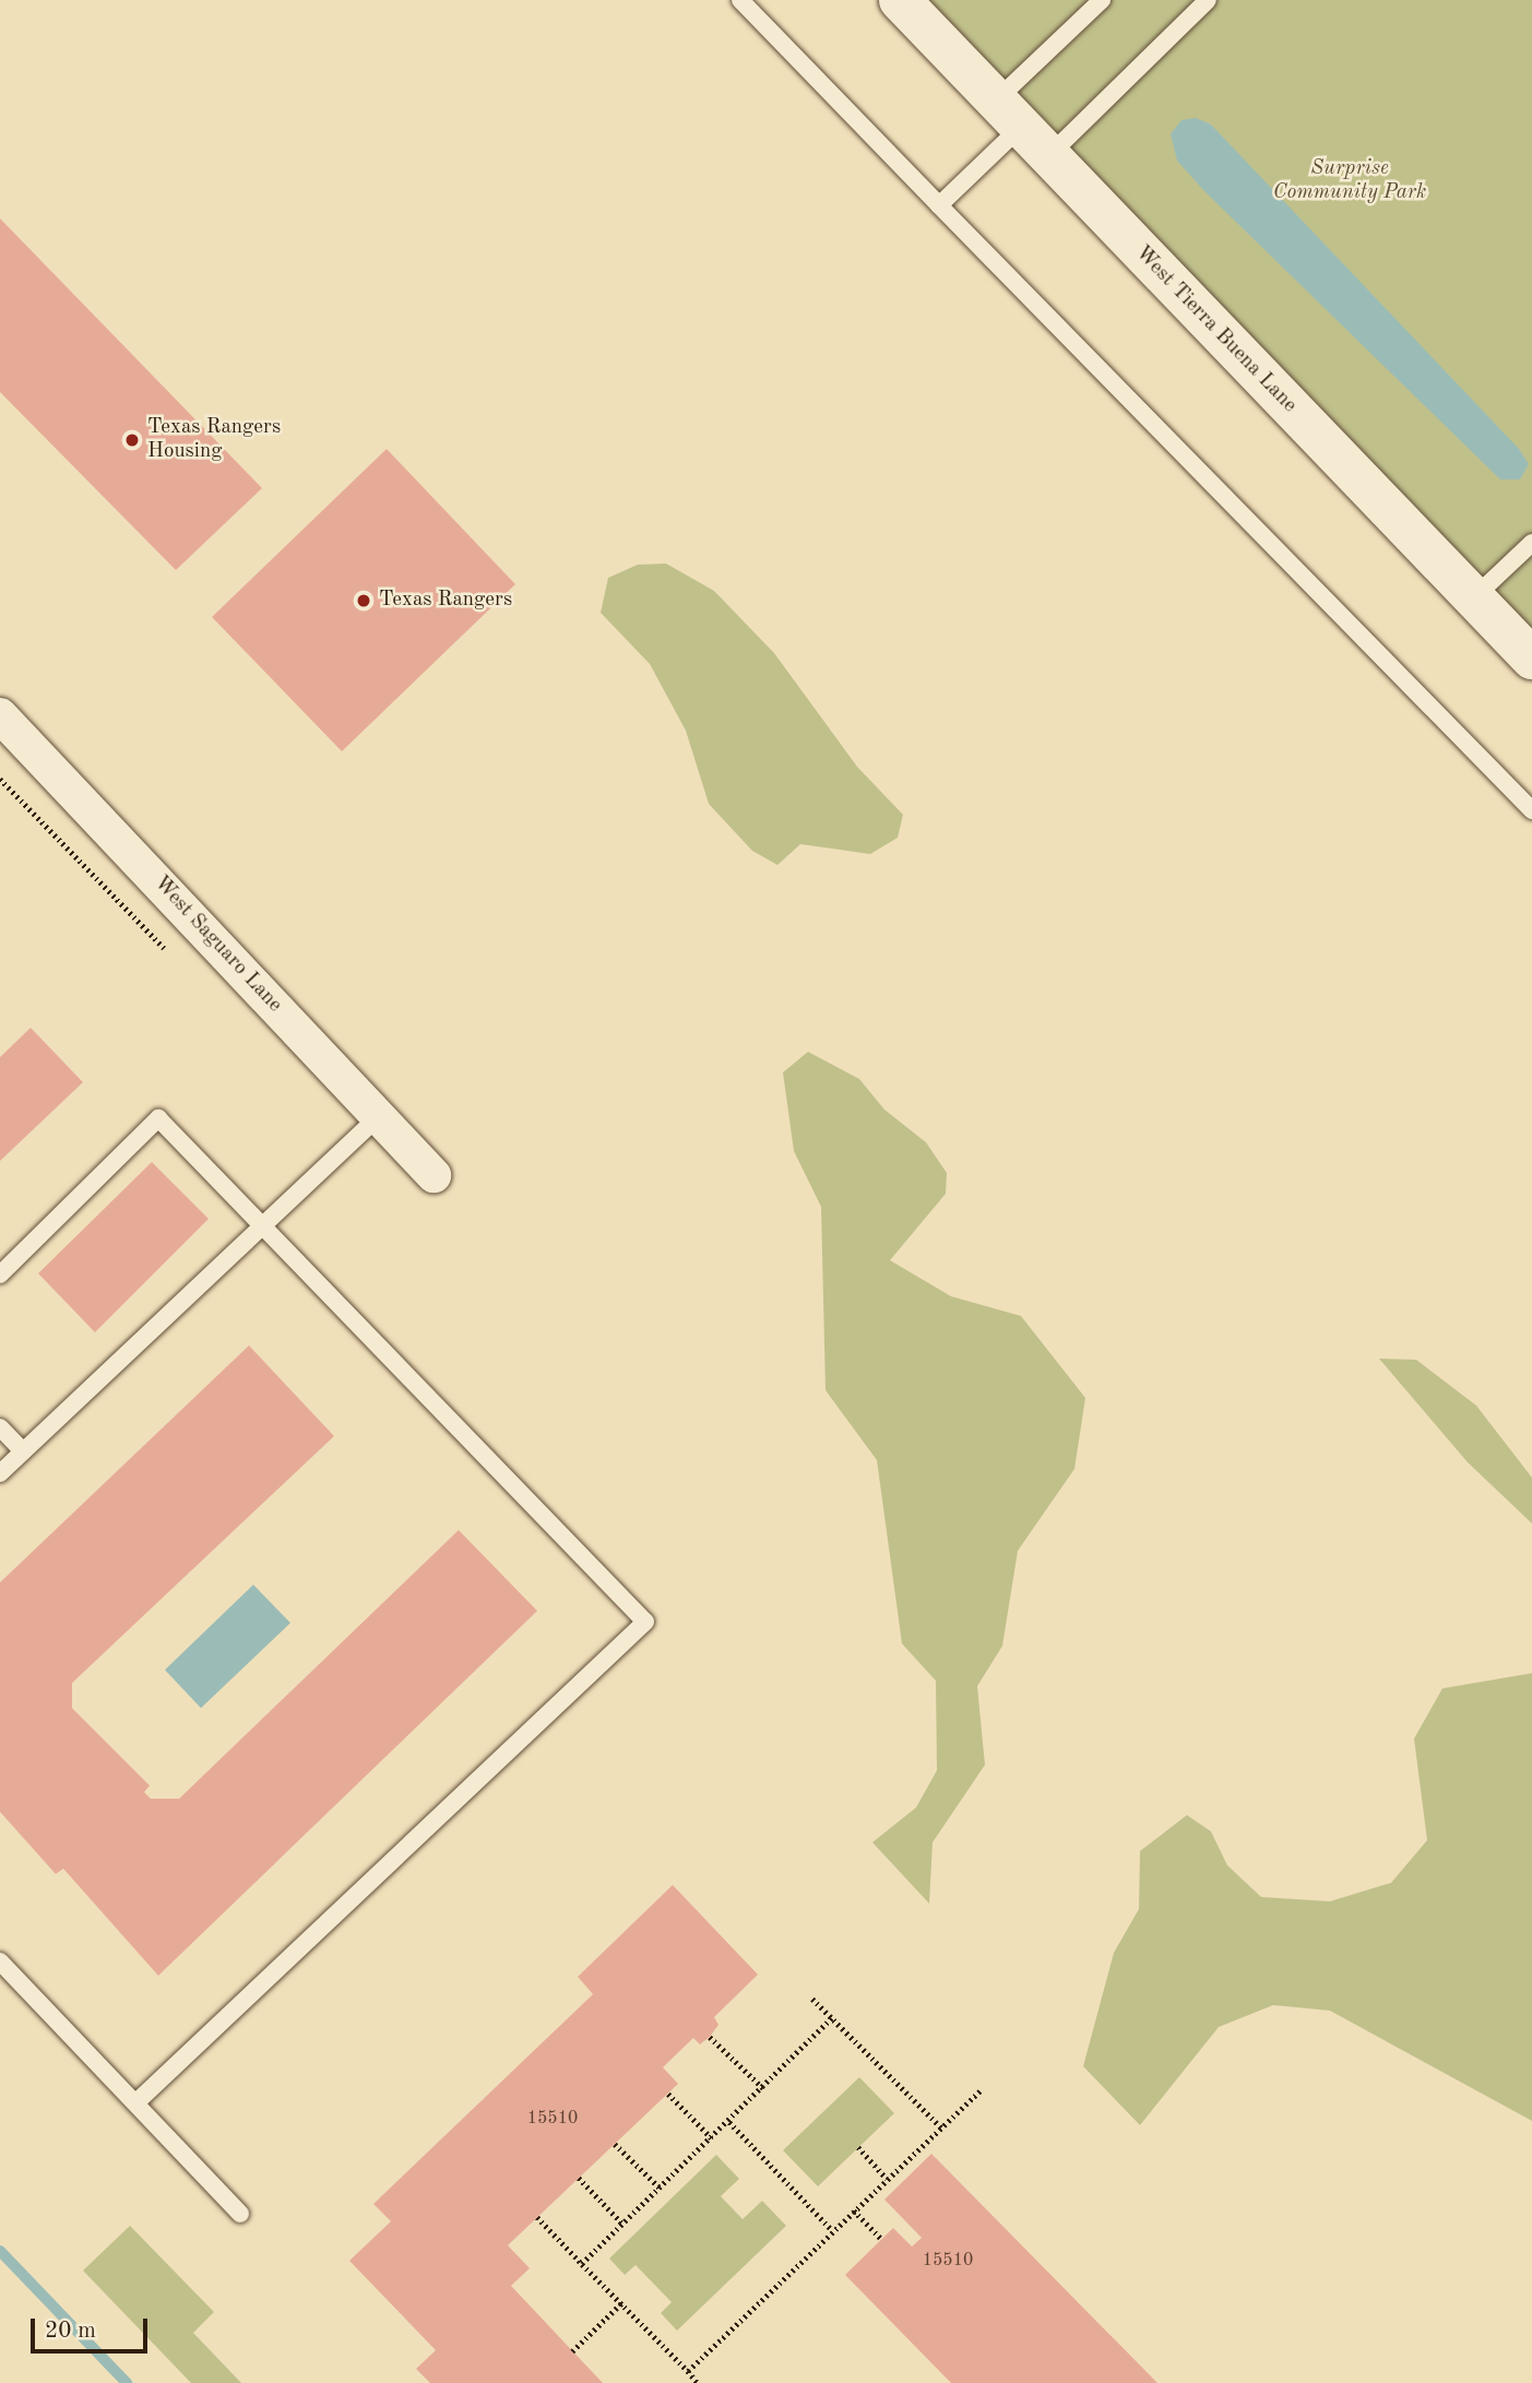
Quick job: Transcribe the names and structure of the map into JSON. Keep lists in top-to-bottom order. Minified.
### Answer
{"streets":{"street":["West Tierra Buena Lane","West Saguaro Lane"]},"parks":["Surprise Community Park"],"places":["Texas Rangers Housing","Texas Rangers"],"house_numbers":["15510","15510"],"scale_bar":"20 m"}
